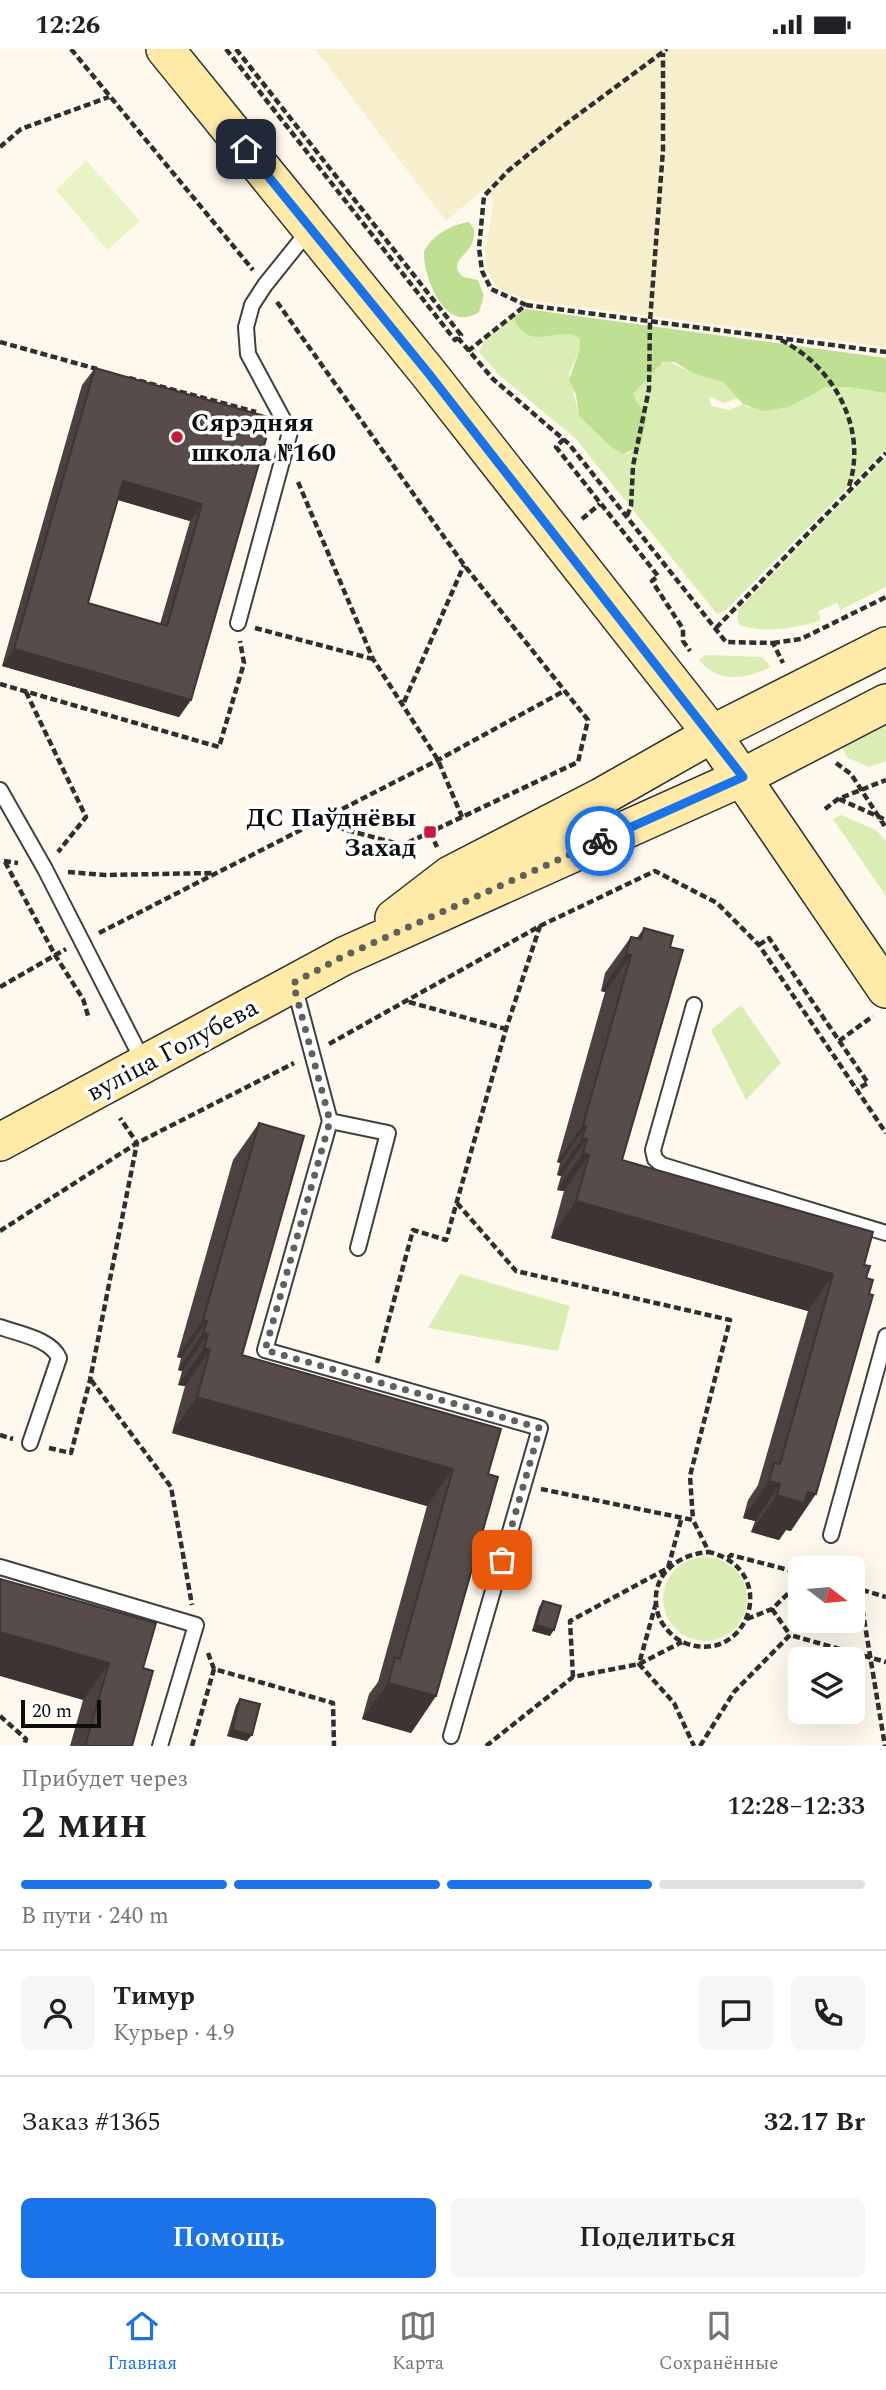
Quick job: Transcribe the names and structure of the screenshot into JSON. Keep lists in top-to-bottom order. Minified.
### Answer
{"streets":{"main road":["вуліца Голубева"]},"places":{"other":["Сярэдняя школа №160"],"transit":["ДС Паўднёвы Захад"]},"scale_bar":"20 m","north":"right","page":{"status":"12:26","scale":"20 m","heading":["2 мин","Прибудет через","12:28–12:33"],"panel":["Тимур","Курьер · 4.9","Заказ #1365","32.17 Br"],"bar":"В пути · 240 m","buttons":["Помощь","Поделиться"],"tabs":["Главная","Карта","Сохранённые"]}}
